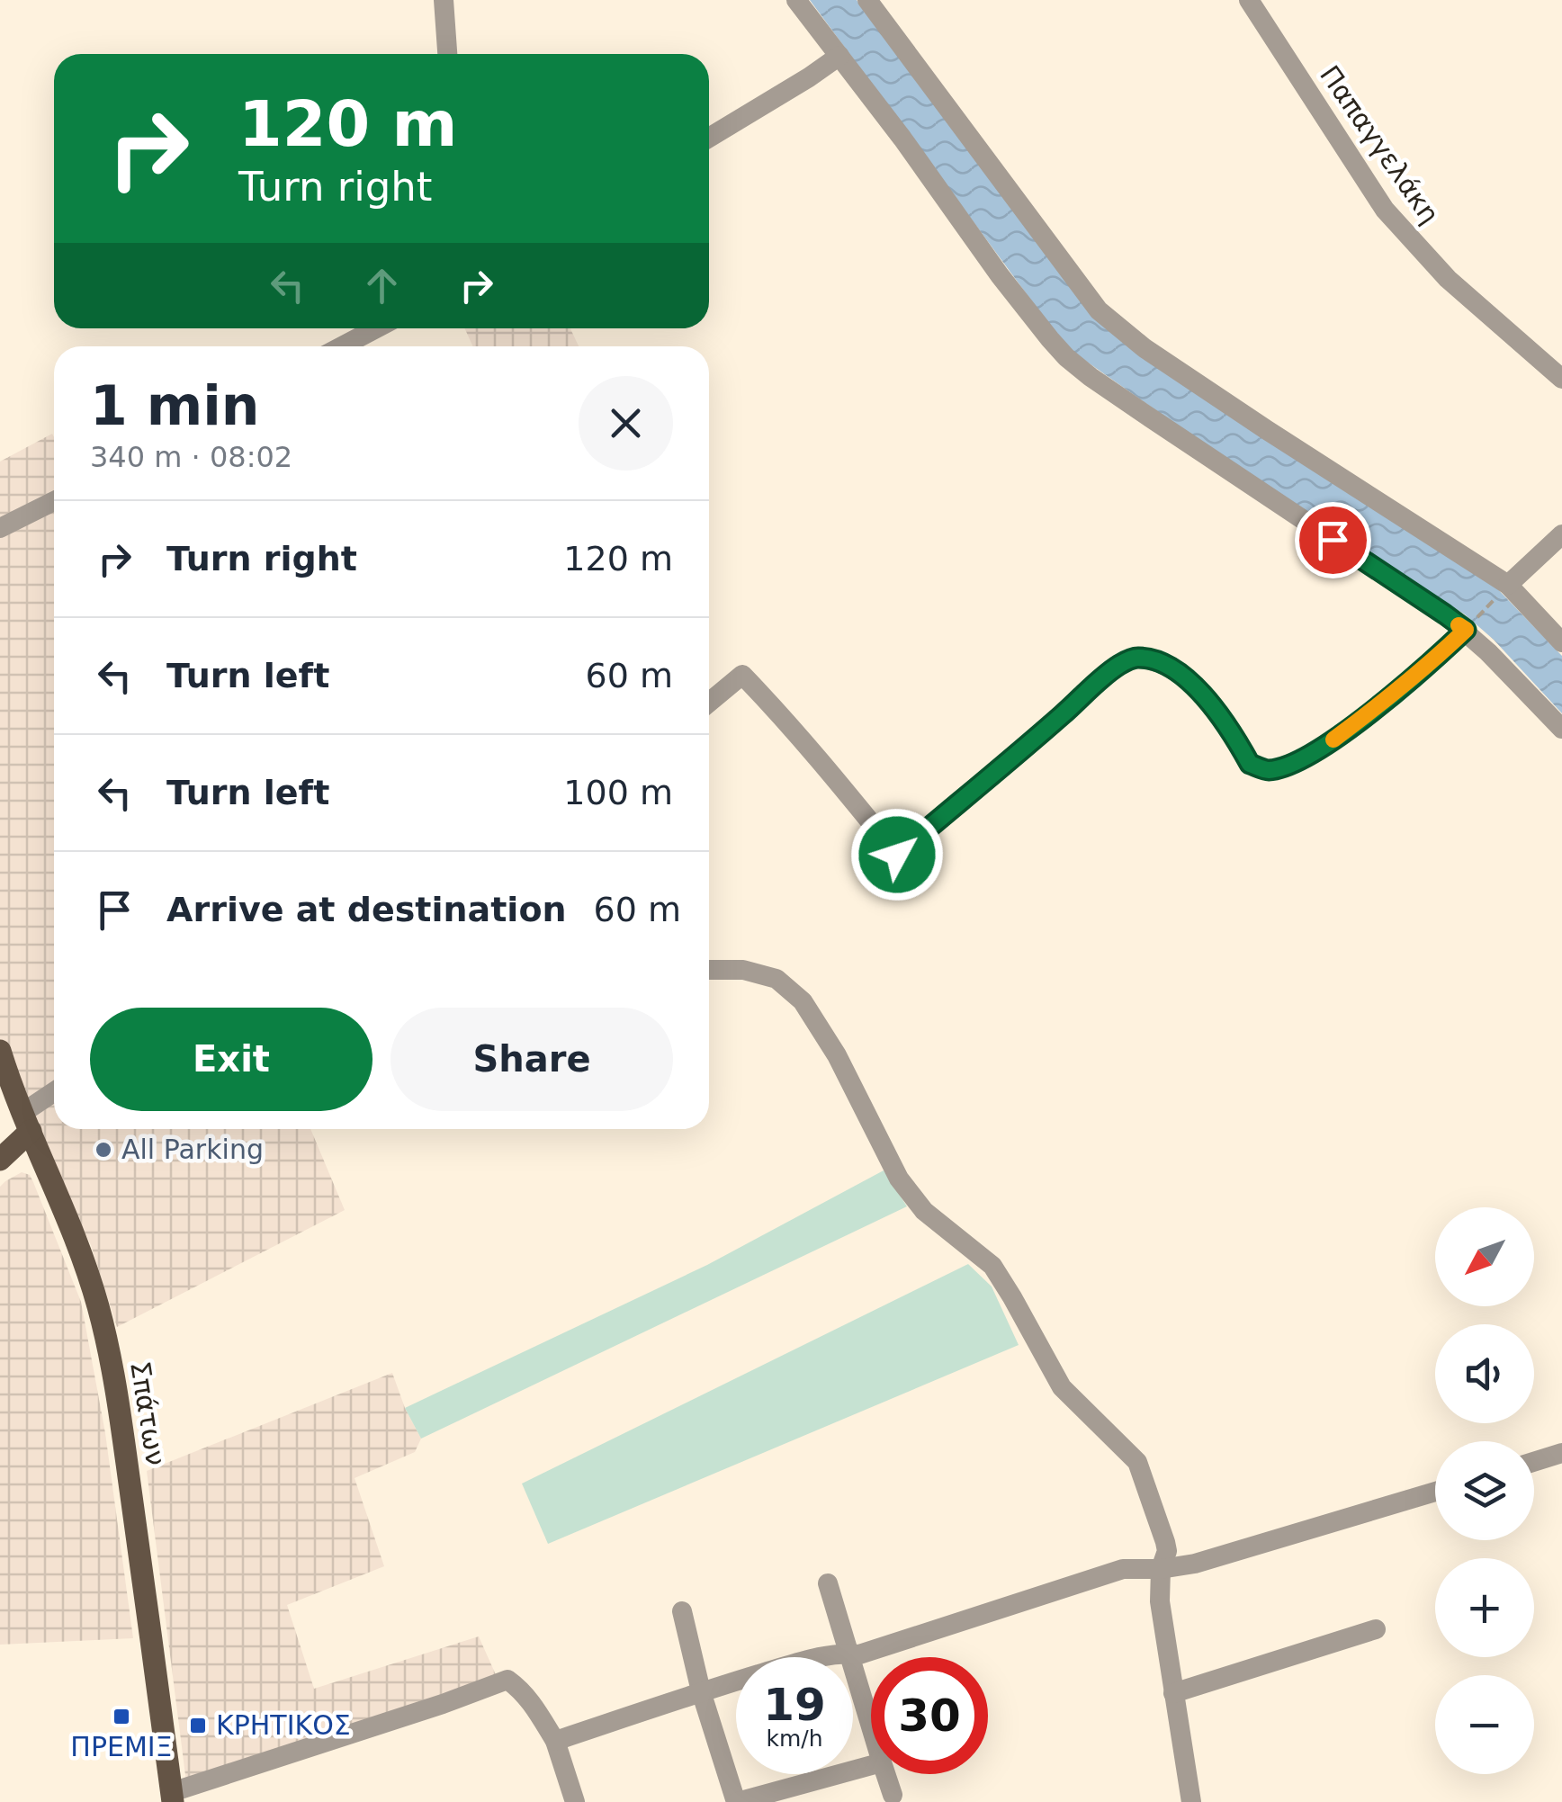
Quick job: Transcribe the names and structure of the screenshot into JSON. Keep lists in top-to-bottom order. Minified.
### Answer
{"streets":{"main road":["Σπάτων"],"street":["Παπαγγελάκη"]},"places":{"other":["All Parking"],"transit":["ΠΡΕΜΙΞ","ΚΡΗΤΙΚΟΣ"]},"north":"bottom left","page":{"turn":["120 m","Turn right"],"heading":["1 min","340 m · 08:02"],"list":[{"name":"Turn right","value":"120 m"},{"name":"Turn left","value":"60 m"},{"name":"Turn left","value":"100 m"},{"name":"Arrive at destination","value":"60 m"}],"buttons":["Exit","Share"],"map_buttons":["+","−"],"speed":"19 km/h","limit":"30"}}
